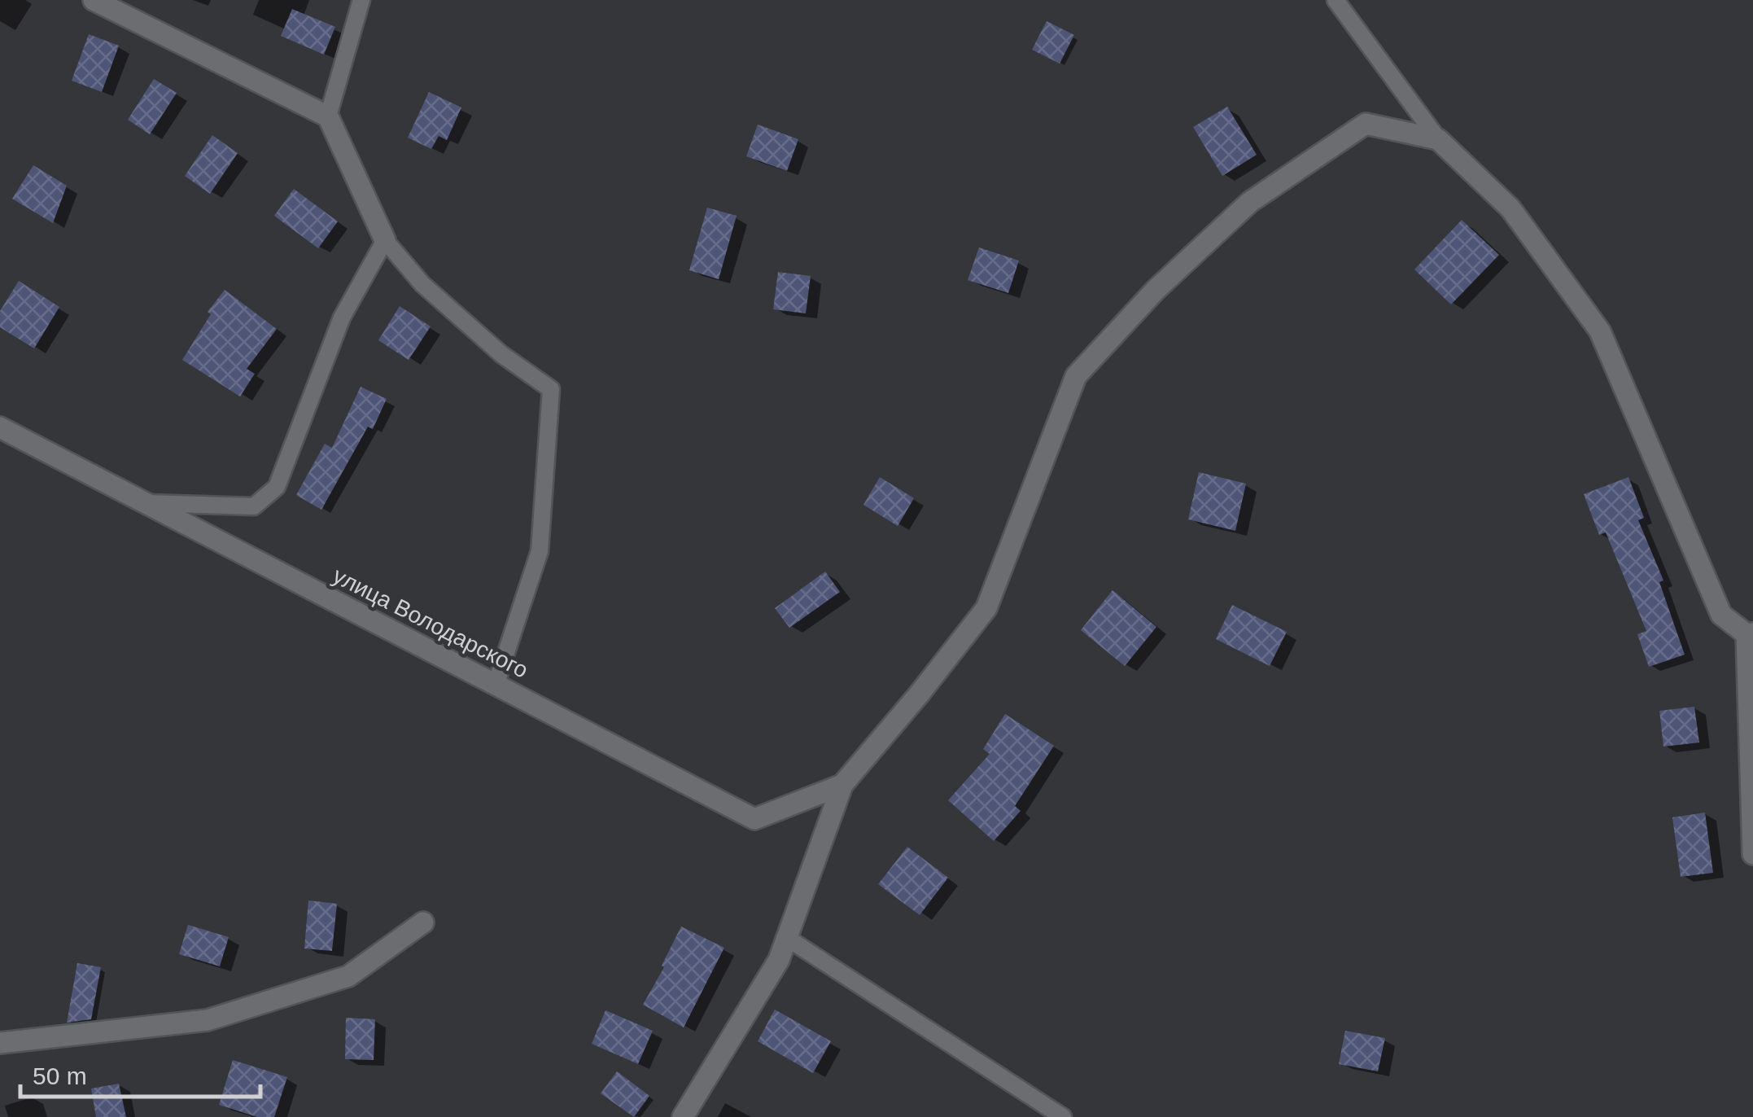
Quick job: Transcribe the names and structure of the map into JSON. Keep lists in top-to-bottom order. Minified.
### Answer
{"streets":{"street":["улица Володарского"]},"scale_bar":"50 m"}
